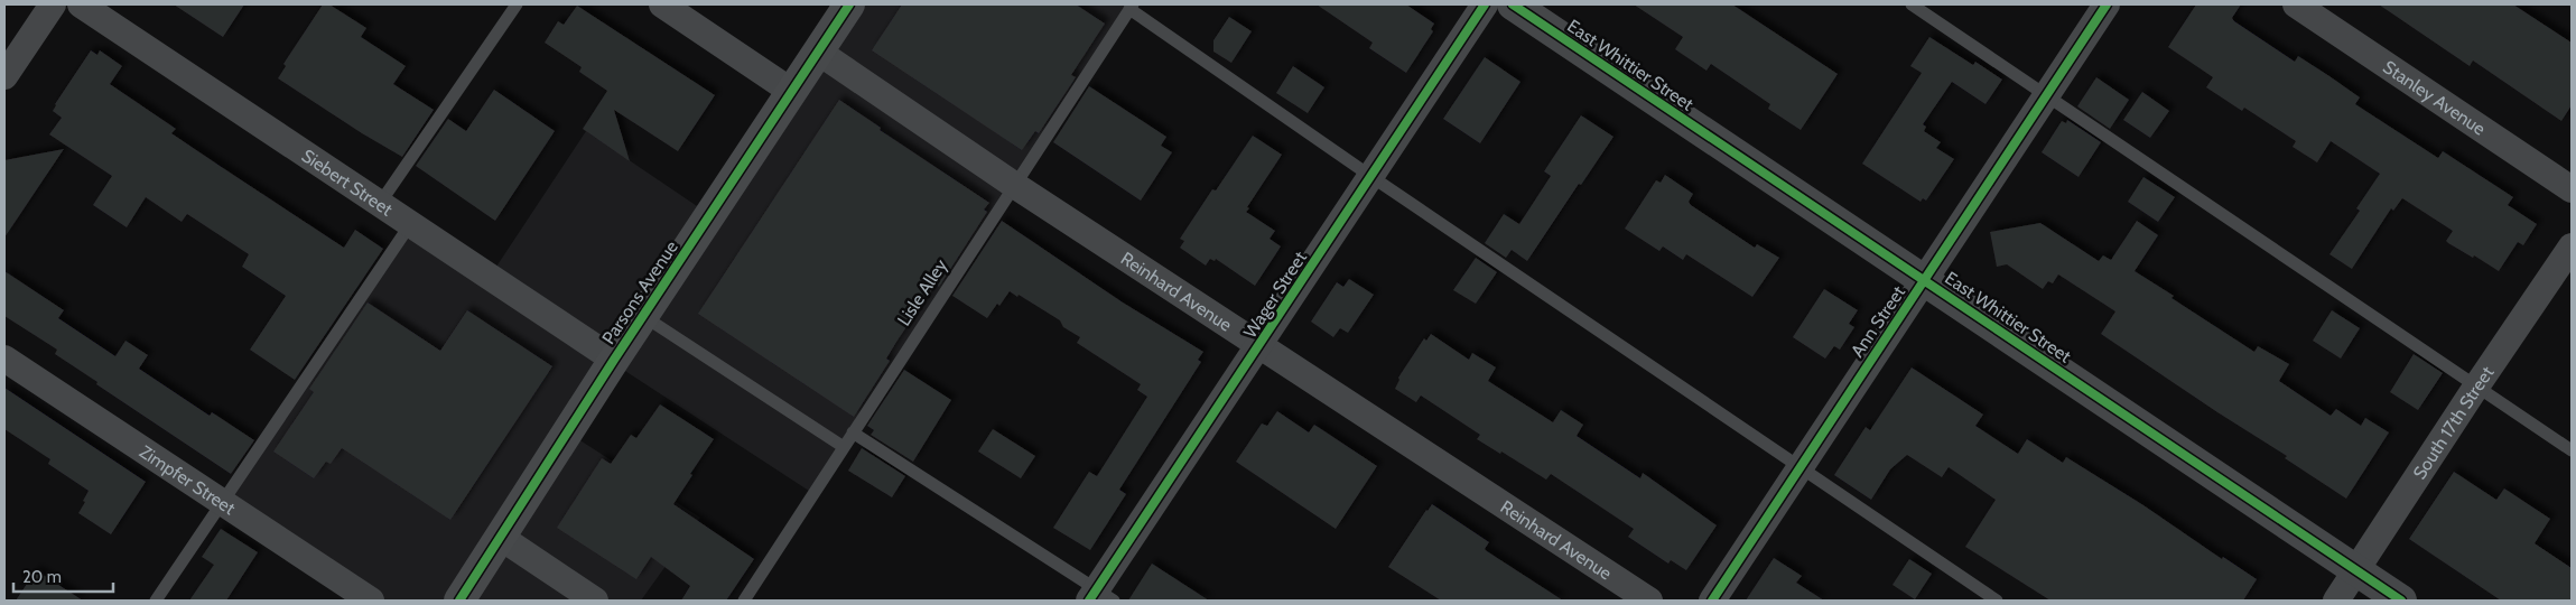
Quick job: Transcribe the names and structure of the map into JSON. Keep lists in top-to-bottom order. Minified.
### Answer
{"streets":{"main road":["Parsons Avenue"],"street":["East Whittier Street","Stanley Avenue","Siebert Street","Reinhard Avenue","Wager Street","Ann Street","South 17th Street","Zimpfer Street"],"lane":["Lisle Alley"]},"crossings":[["East Whittier Street","Ann Street"],["East Whittier Street","South 17th Street"],["Siebert Street","Parsons Avenue"],["Reinhard Avenue","Parsons Avenue"],["Reinhard Avenue","Lisle Alley"],["Reinhard Avenue","Wager Street"]],"scale_bar":"20 m"}
